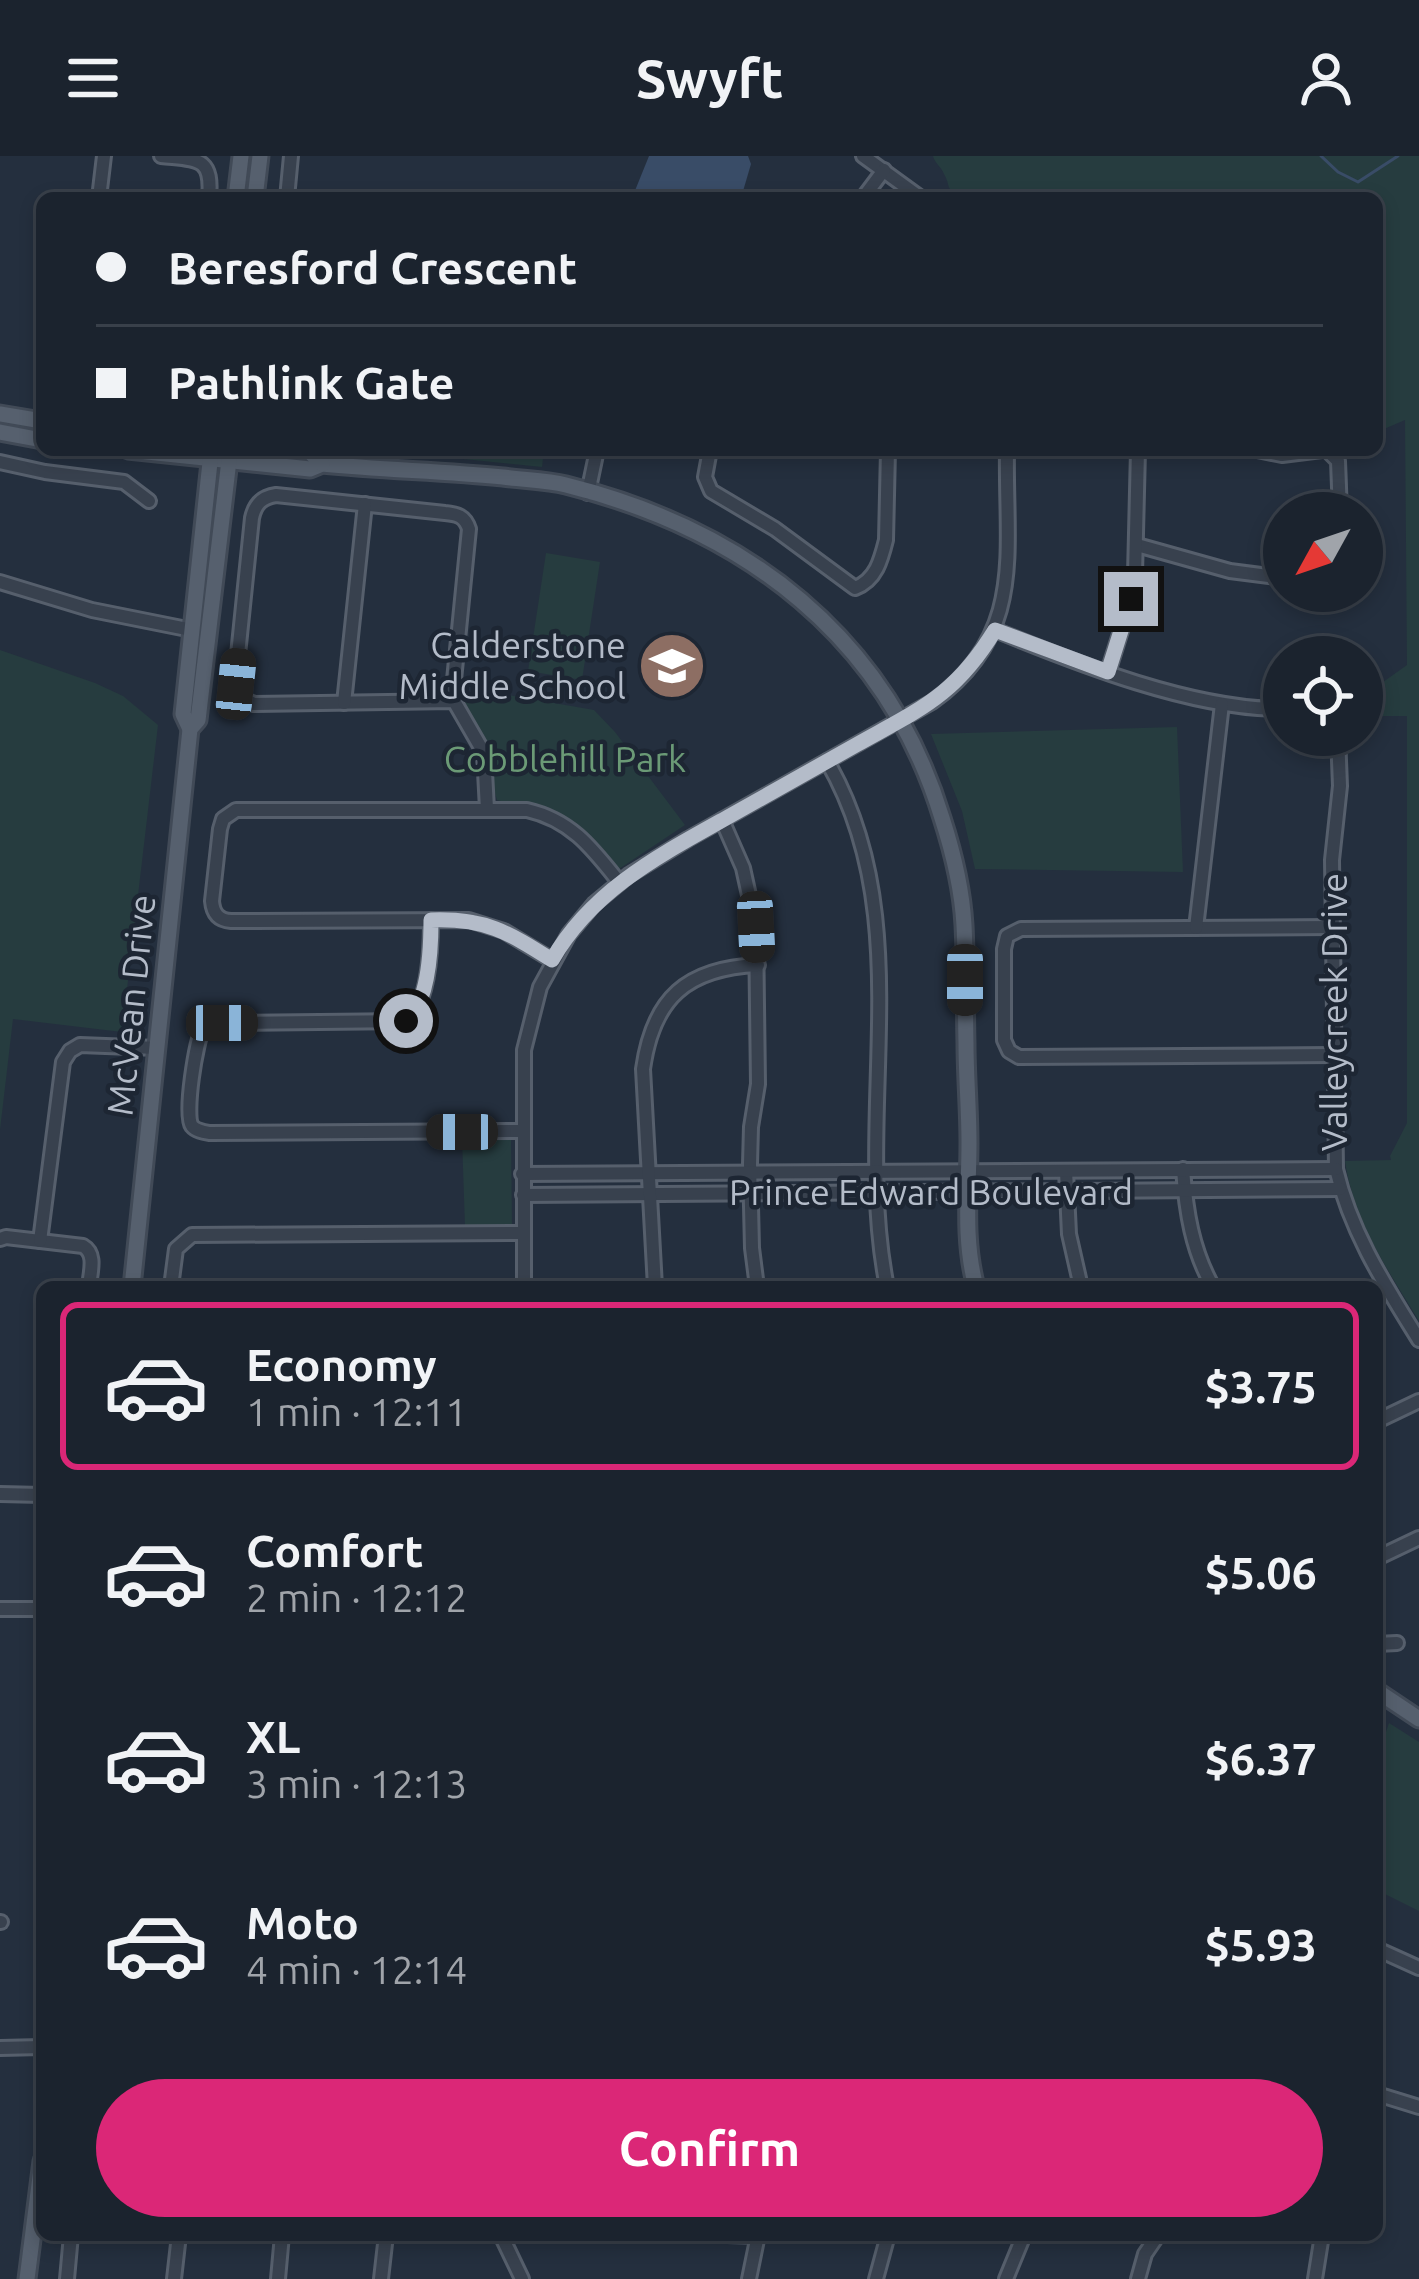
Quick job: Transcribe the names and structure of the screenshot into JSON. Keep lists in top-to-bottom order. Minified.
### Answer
{"streets":{"main road":["McVean Drive"],"street":["Valleycreek Drive","Prince Edward Boulevard"]},"crossings":[["Valleycreek Drive","Prince Edward Boulevard"]],"parks":["Cobblehill Park"],"places":{"school or university":["Calderstone Middle School"]},"north":"bottom left","page":{"header":"Swyft","banner":["Beresford Crescent","Pathlink Gate"],"list":[{"name":"Economy","note":"1 min · 12:11","value":"$3.75"},{"name":"Comfort","note":"2 min · 12:12","value":"$5.06"},{"name":"XL","note":"3 min · 12:13","value":"$6.37"},{"name":"Moto","note":"4 min · 12:14","value":"$5.93"}],"buttons":"Confirm"}}
